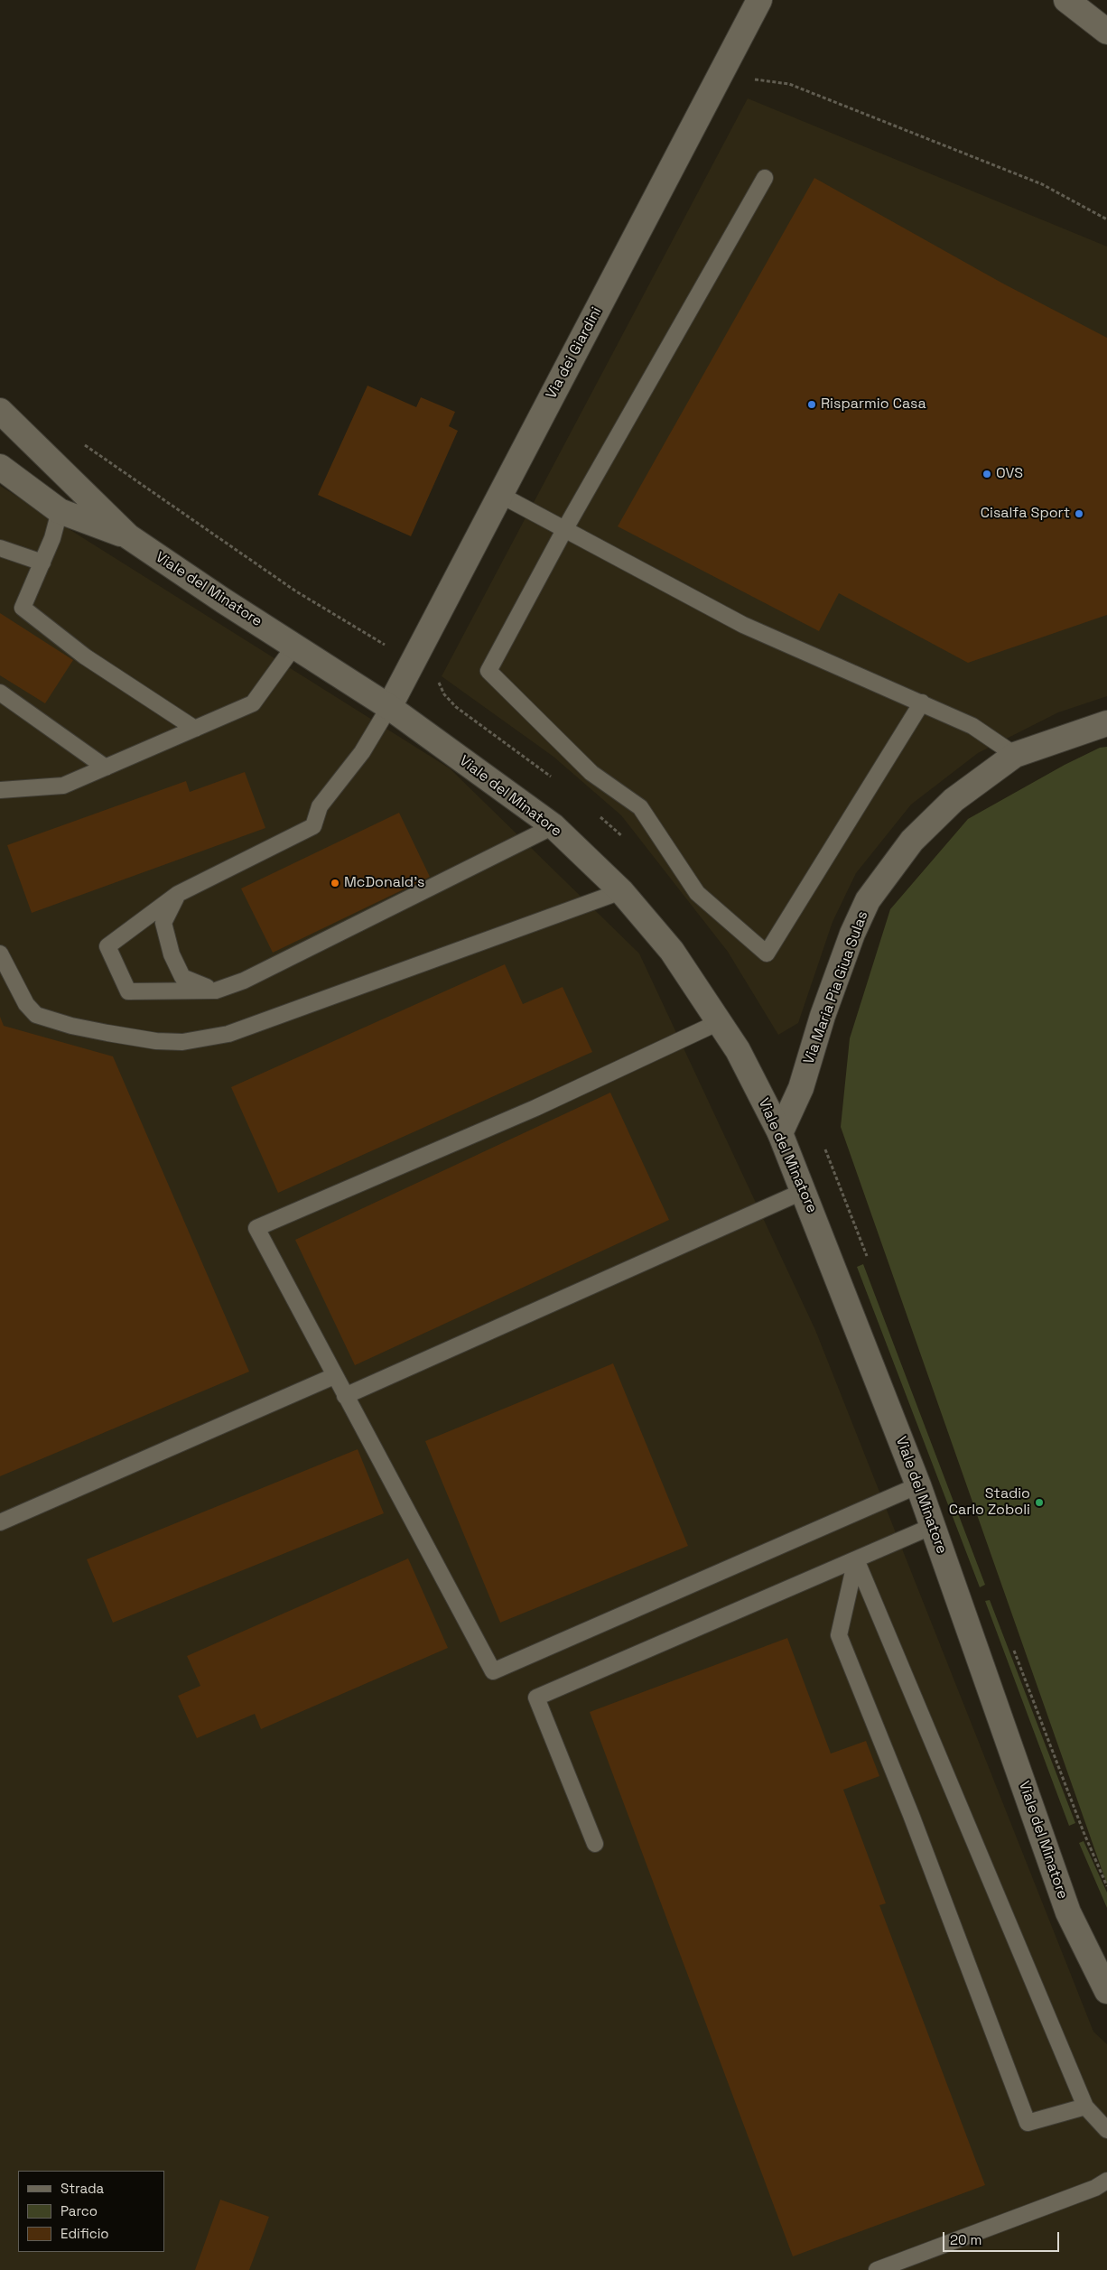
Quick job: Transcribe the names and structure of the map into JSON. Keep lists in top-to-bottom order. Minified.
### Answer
{"streets":{"main road":["Via dei Giardini","Viale del Minatore","Via Maria Pia Giua Sulas"]},"crossings":[["Via dei Giardini","Viale del Minatore"],["Viale del Minatore","Via Maria Pia Giua Sulas"]],"places":["Risparmio Casa","OVS","Cisalfa Sport","McDonald's","Stadio Carlo Zoboli"],"legend":["Strada","Parco","Edificio"],"scale_bar":"20 m"}
